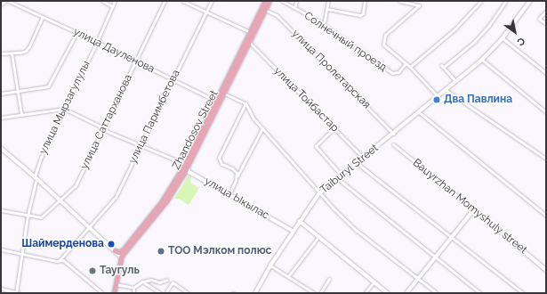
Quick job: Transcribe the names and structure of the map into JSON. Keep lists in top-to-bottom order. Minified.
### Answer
{"streets":{"main road":["Zhandosov Street"],"street":["Солнечный проезд","улица Дауленова","улица Пролетарская","улица Тойбастар","улица Мырзагулулы","улица Паримбетова","улица Саттарханова","Taiburyl Street","улица Ыкылас","Bauyrzhan Momyshuly street"]},"crossings":[["улица Дауленова","улица Мырзагулулы"],["улица Дауленова","улица Паримбетова"],["улица Дауленова","улица Саттарханова"],["улица Дауленова","Zhandosov Street"],["улица Пролетарская","Zhandosov Street"],["улица Пролетарская","Taiburyl Street"],["улица Тойбастар","Zhandosov Street"],["улица Тойбастар","Taiburyl Street"],["улица Мырзагулулы","улица Саттарханова"],["Zhandosov Street","улица Ыкылас"],["Taiburyl Street","улица Ыкылас"]],"places":["Два Павлина","Шаймерденова","ТОО Мэлком полюс","Таугуль"],"north":"bottom right"}
